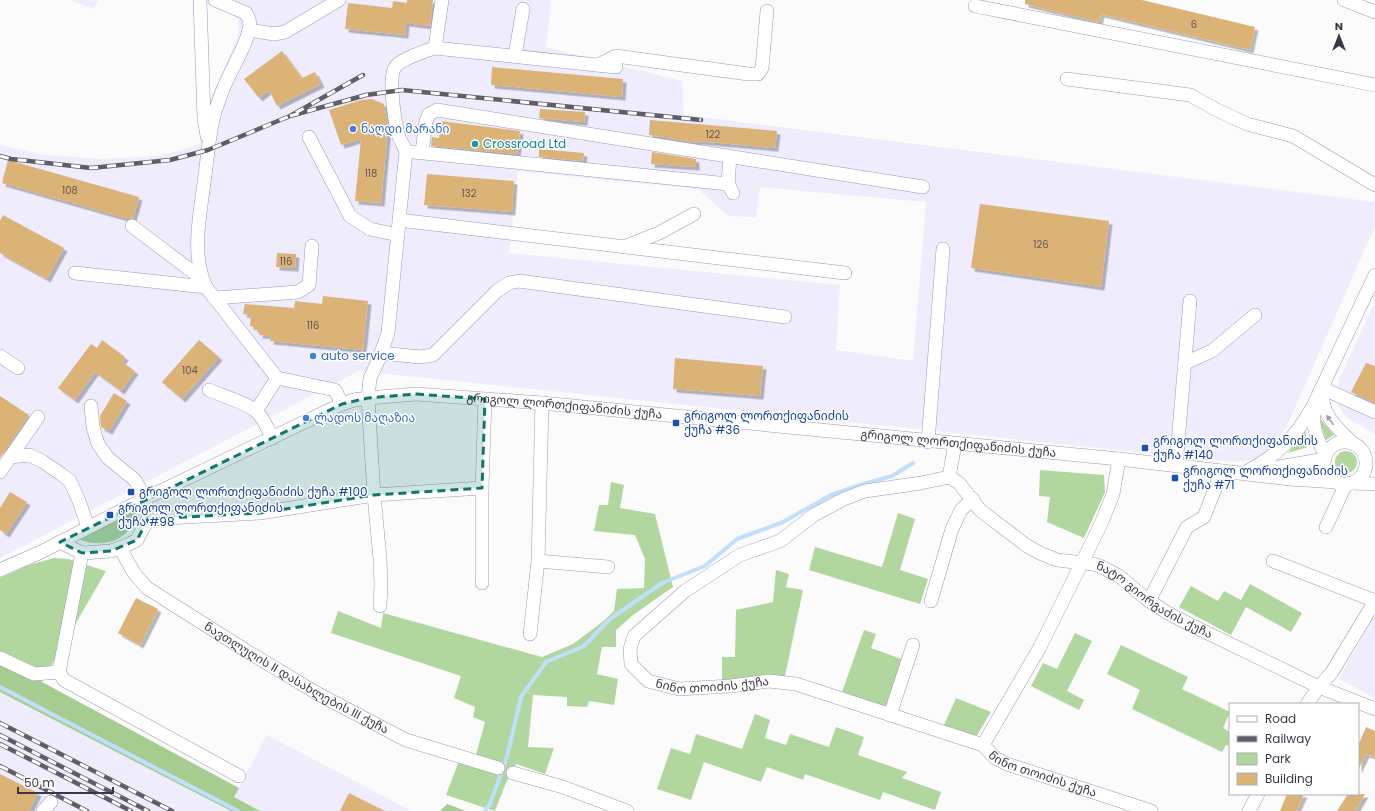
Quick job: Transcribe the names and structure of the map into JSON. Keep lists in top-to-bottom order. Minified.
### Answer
{"streets":{"street":["გრიგოლ ლორთქიფანიძის ქუჩა","ნატო გიორგაძის ქუჩა","ნავთლუღის II დასახლების III ქუჩა","ნინო თოიძის ქუჩა"]},"crossings":[["ნატო გიორგაძის ქუჩა","ნინო თოიძის ქუჩა"]],"places":{"other":["ნაღდი მარანი","Crossroad Ltd","auto service","ლადოს მაღაზია"],"transit":["გრიგოლ ლორთქიფანიძის ქუჩა #36","გრიგოლ ლორთქიფანიძის ქუჩა #140","გრიგოლ ლორთქიფანიძის ქუჩა #71","გრიგოლ ლორთქიფანიძის ქუჩა #100","გრიგოლ ლორთქიფანიძის ქუჩა #98"]},"house_numbers":["6","122","118","108","132","126","116","116","104"],"legend":["Road","Railway","Park","Building"],"scale_bar":"50 m","north":"top"}
